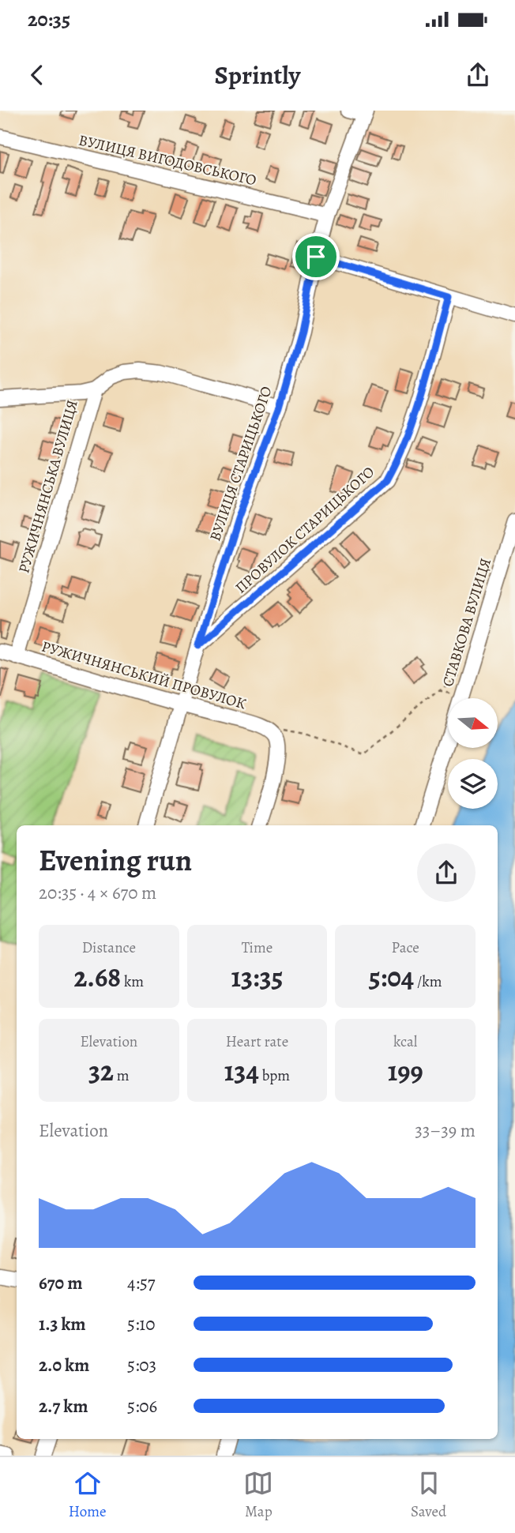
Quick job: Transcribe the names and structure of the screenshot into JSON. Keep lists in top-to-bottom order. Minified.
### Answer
{"streets":{"street":["ВУЛИЦЯ ВИГОДОВСЬКОГО","ВУЛИЦЯ СТАРИЦЬКОГО","РУЖИЧНЯНСЬКА ВУЛИЦЯ","ПРОВУЛОК СТАРИЦЬКОГО","СТАВКОВА ВУЛИЦЯ","РУЖИЧНЯНСЬКИЙ ПРОВУЛОК"]},"crossings":[["ВУЛИЦЯ ВИГОДОВСЬКОГО","ВУЛИЦЯ СТАРИЦЬКОГО"],["ВУЛИЦЯ СТАРИЦЬКОГО","ПРОВУЛОК СТАРИЦЬКОГО"],["ВУЛИЦЯ СТАРИЦЬКОГО","РУЖИЧНЯНСЬКИЙ ПРОВУЛОК"],["РУЖИЧНЯНСЬКА ВУЛИЦЯ","РУЖИЧНЯНСЬКИЙ ПРОВУЛОК"]],"north":"right","page":{"status":"20:35","header":"Sprintly","heading":["Evening run","20:35 · 4 × 670 m"],"stats":[["Distance","2.68 km"],["Time","13:35"],["Pace","5:04 /km"],["Elevation","32 m"],["Heart rate","134 bpm"],["kcal","199"]],"chart":["Elevation","33–39 m"],"list":[{"name":"670 m","note":"4:57"},{"name":"1.3 km","note":"5:10"},{"name":"2.0 km","note":"5:03"},{"name":"2.7 km","note":"5:06"}],"tabs":["Home","Map","Saved"]}}
